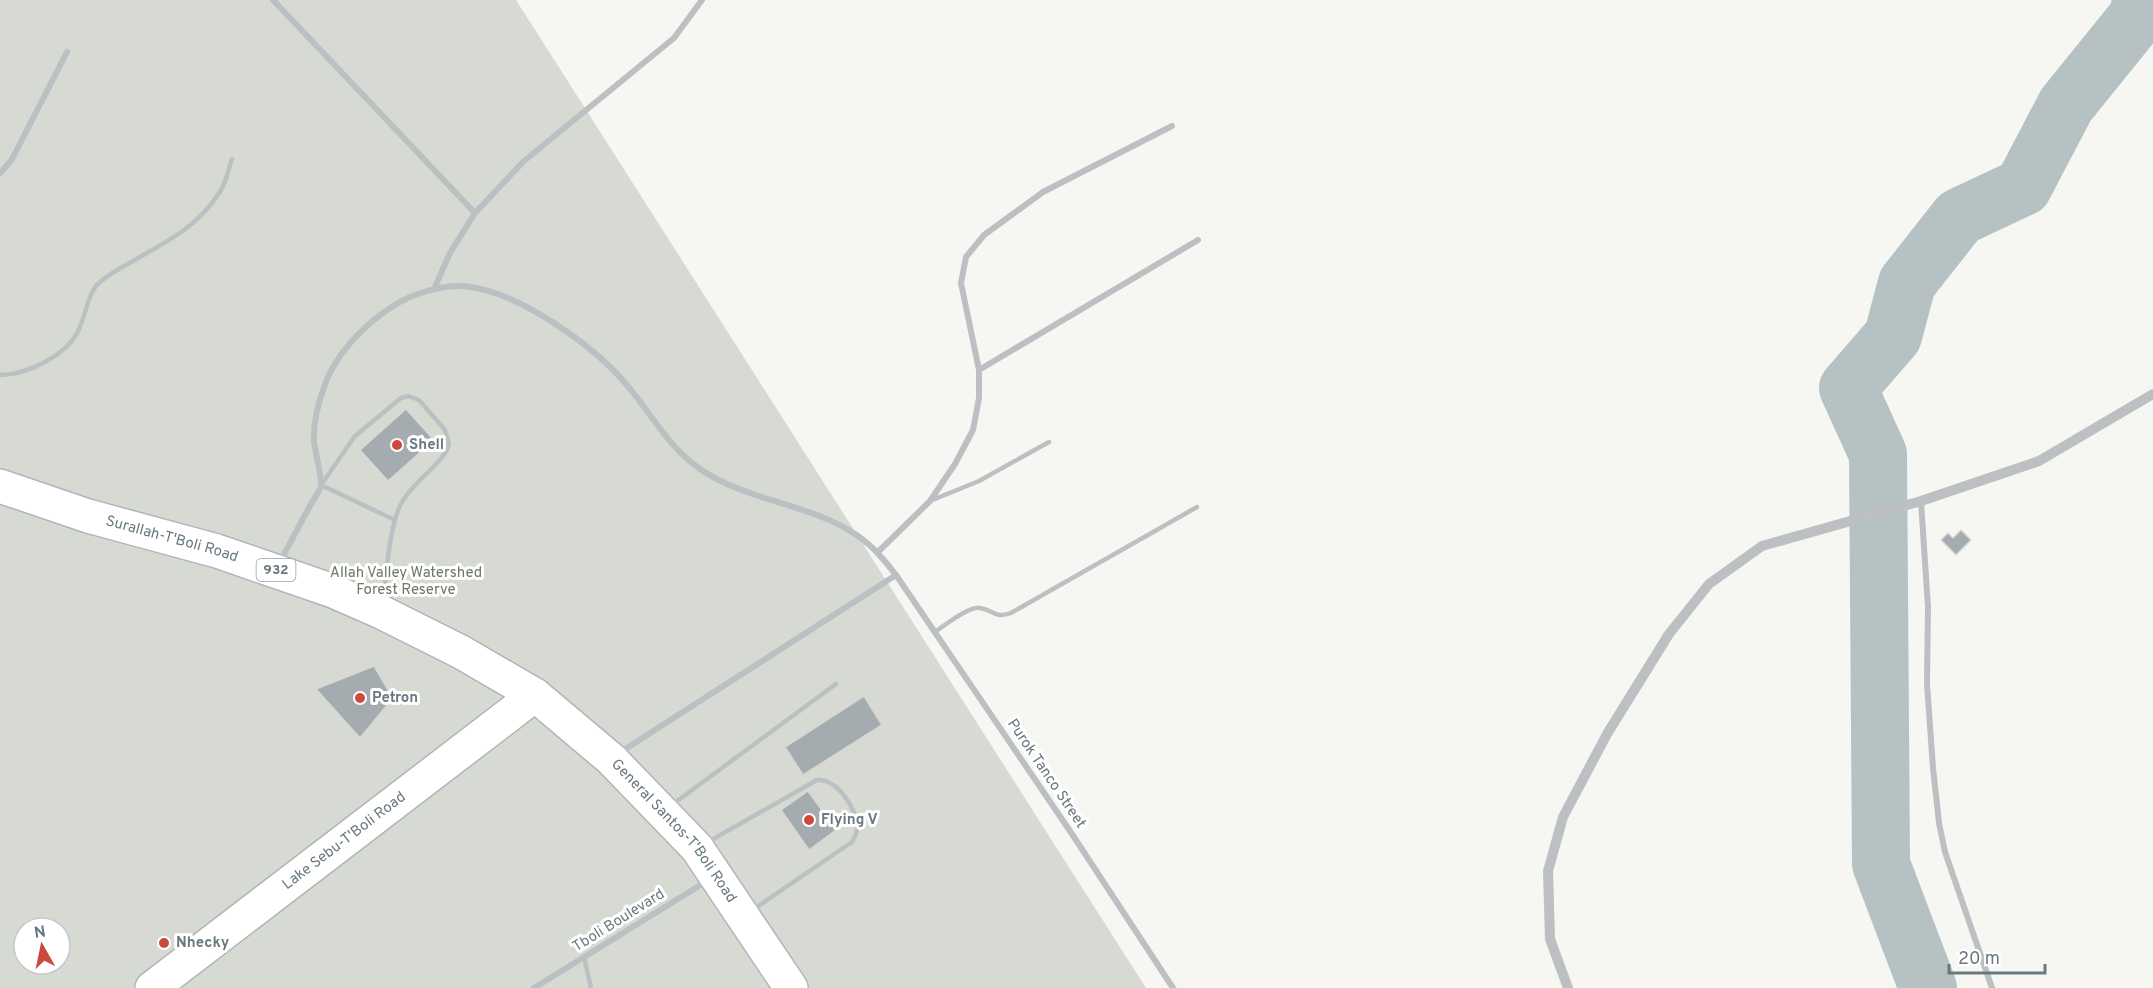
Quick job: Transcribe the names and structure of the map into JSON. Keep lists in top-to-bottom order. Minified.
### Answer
{"streets":{"main road":["Surallah-T'Boli Road","932","General Santos-T'Boli Road","Lake Sebu-T'Boli Road"],"street":["Purok Tanco Street","Tboli Boulevard"]},"crossings":[["Surallah-T'Boli Road","General Santos-T'Boli Road"],["Surallah-T'Boli Road","Lake Sebu-T'Boli Road"],["General Santos-T'Boli Road","Lake Sebu-T'Boli Road"],["General Santos-T'Boli Road","Tboli Boulevard"]],"parks":["Allah Valley Watershed Forest Reserve"],"places":["Shell","Petron","Flying V","Nhecky"],"scale_bar":"20 m","north":"top"}
